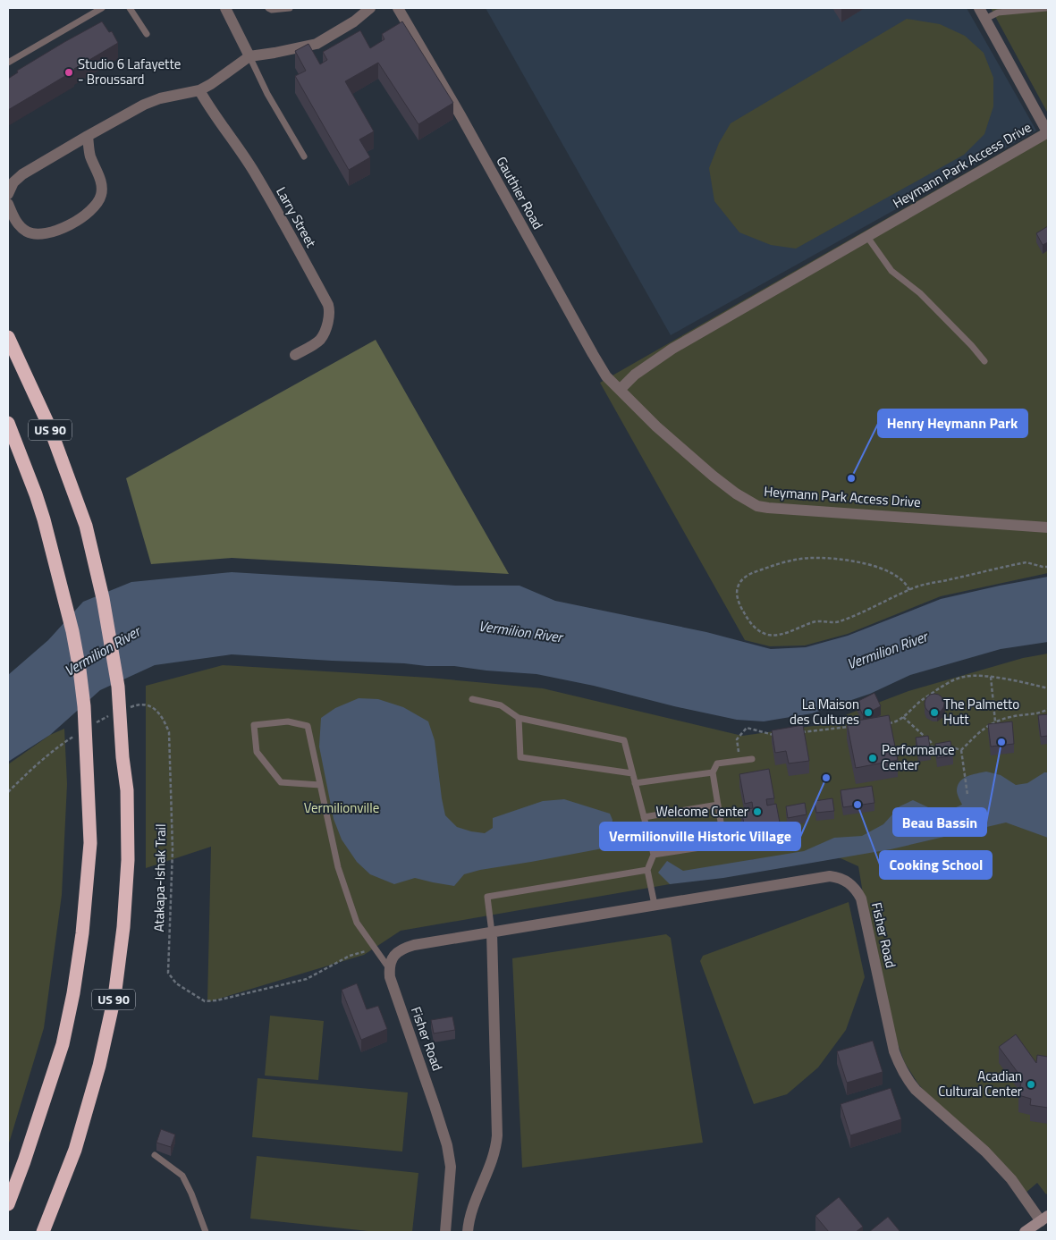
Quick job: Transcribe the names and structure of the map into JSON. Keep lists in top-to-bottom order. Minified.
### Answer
{"streets":{"highway":["US 90"],"street":["Heymann Park Access Drive","Gauthier Road","Larry Street","Fisher Road"],"path":["Atakapa-Ishak Trail"]},"crossings":[["Heymann Park Access Drive","Gauthier Road"]],"water":["Vermilion River"],"parks":["Vermilionville"],"places":["Studio 6 Lafayette - Broussard","Henry Heymann Park","La Maison des Cultures","The Palmetto Hutt","Beau Bassin","Performance Center","Vermilionville Historic Village","Cooking School","Welcome Center","Acadian Cultural Center"]}
